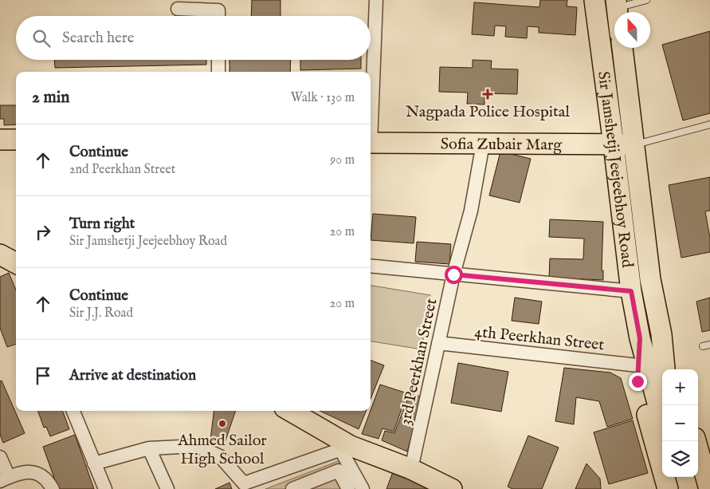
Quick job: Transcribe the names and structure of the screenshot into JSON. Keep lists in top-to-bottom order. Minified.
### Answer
{"streets":{"main road":["Sofia Zubair Marg","Sir Jamshetji Jeejeebhoy Road"],"street":["4th Peerkhan Street","3rd Peerkhan Street"]},"crossings":[["Sofia Zubair Marg","Sir Jamshetji Jeejeebhoy Road"],["Sofia Zubair Marg","3rd Peerkhan Street"],["4th Peerkhan Street","3rd Peerkhan Street"]],"places":{"health":["Nagpada Police Hospital"],"other":["Ahmed Sailor High School"]},"north":"top","page":{"search":"Search here","heading":["2 min","Walk · 130 m"],"list":[["Continue","2nd Peerkhan Street","90 m"],["Turn right","Sir Jamshetji Jeejeebhoy Road","20 m"],["Continue","Sir J.J. Road","20 m"],"Arrive at destination"],"map_buttons":["+","−"]}}
